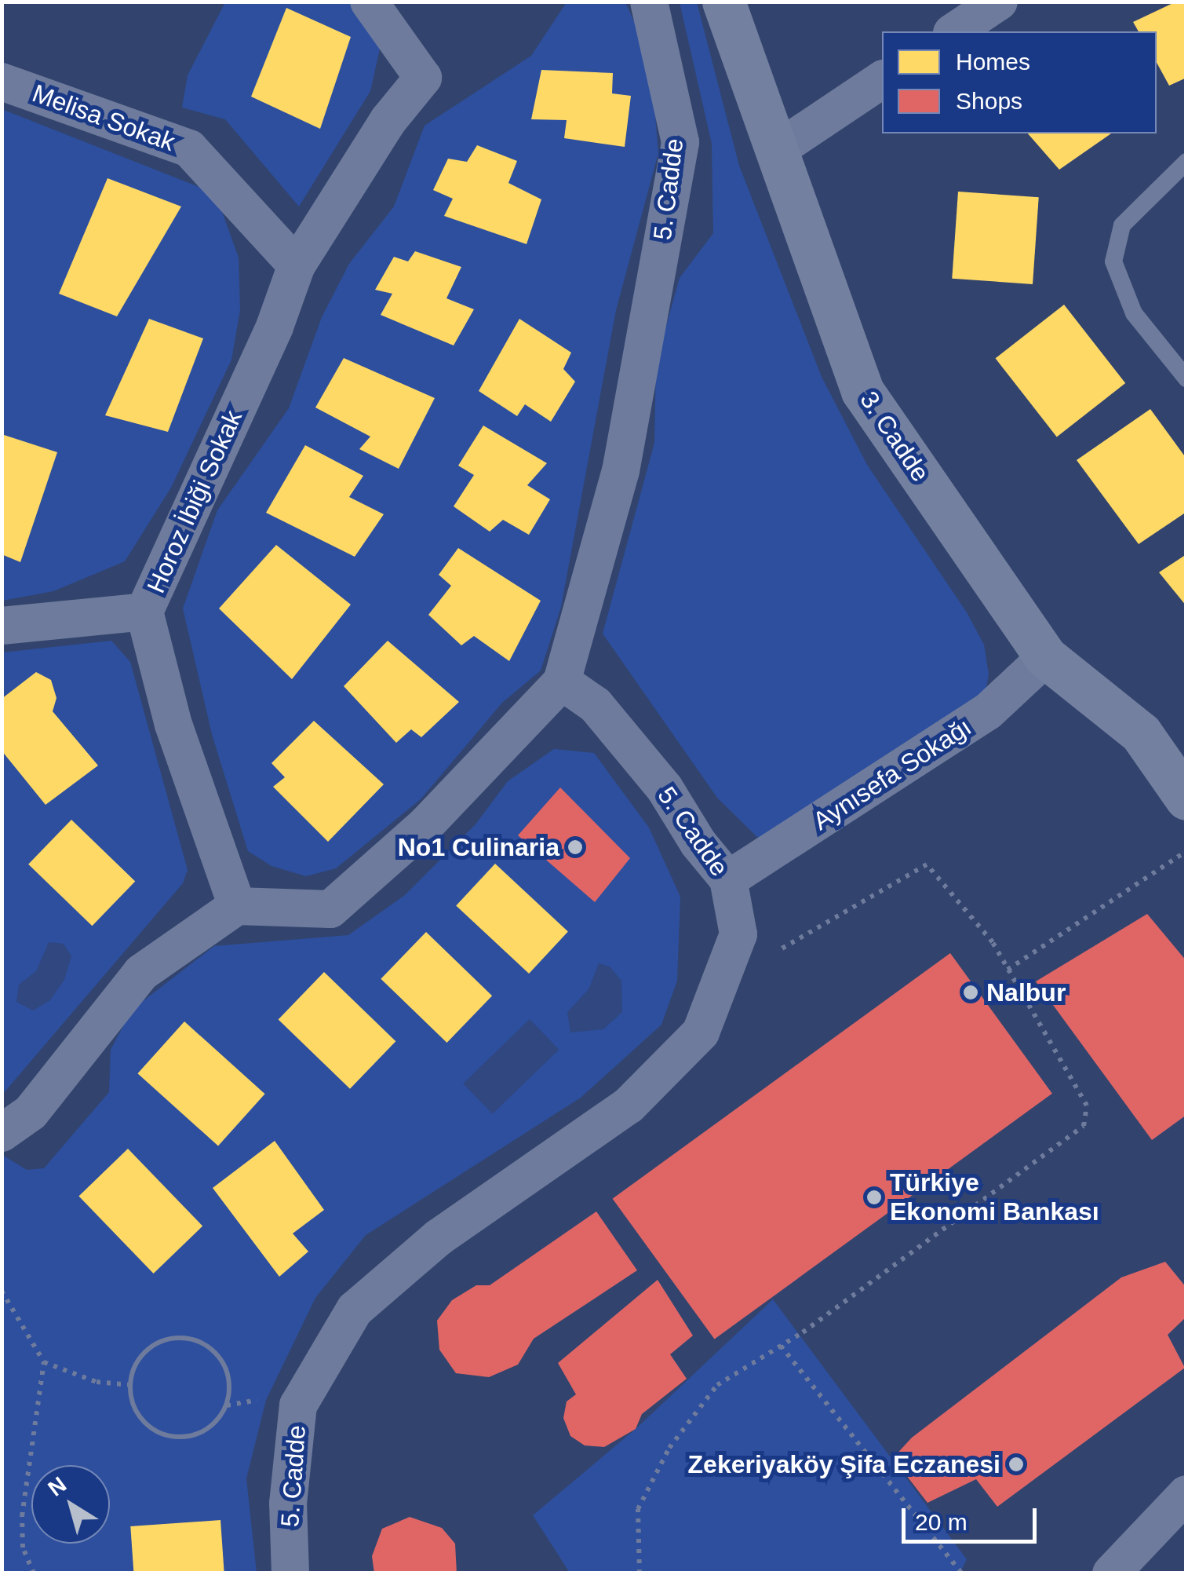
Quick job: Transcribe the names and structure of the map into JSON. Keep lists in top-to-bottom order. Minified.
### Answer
{"streets":{"main road":["3. Cadde"],"street":["Melisa Sokak","5. Cadde","Horoz İbiği Sokak","Aynısefa Sokağı"]},"crossings":[["Melisa Sokak","Horoz İbiği Sokak"],["5. Cadde","Aynısefa Sokağı"],["3. Cadde","Aynısefa Sokağı"]],"places":["No1 Culinaria","Nalbur","Türkiye Ekonomi Bankası","Zekeriyaköy Şifa Eczanesi"],"legend":["Homes","Shops"],"scale_bar":"20 m","north":"top left"}
